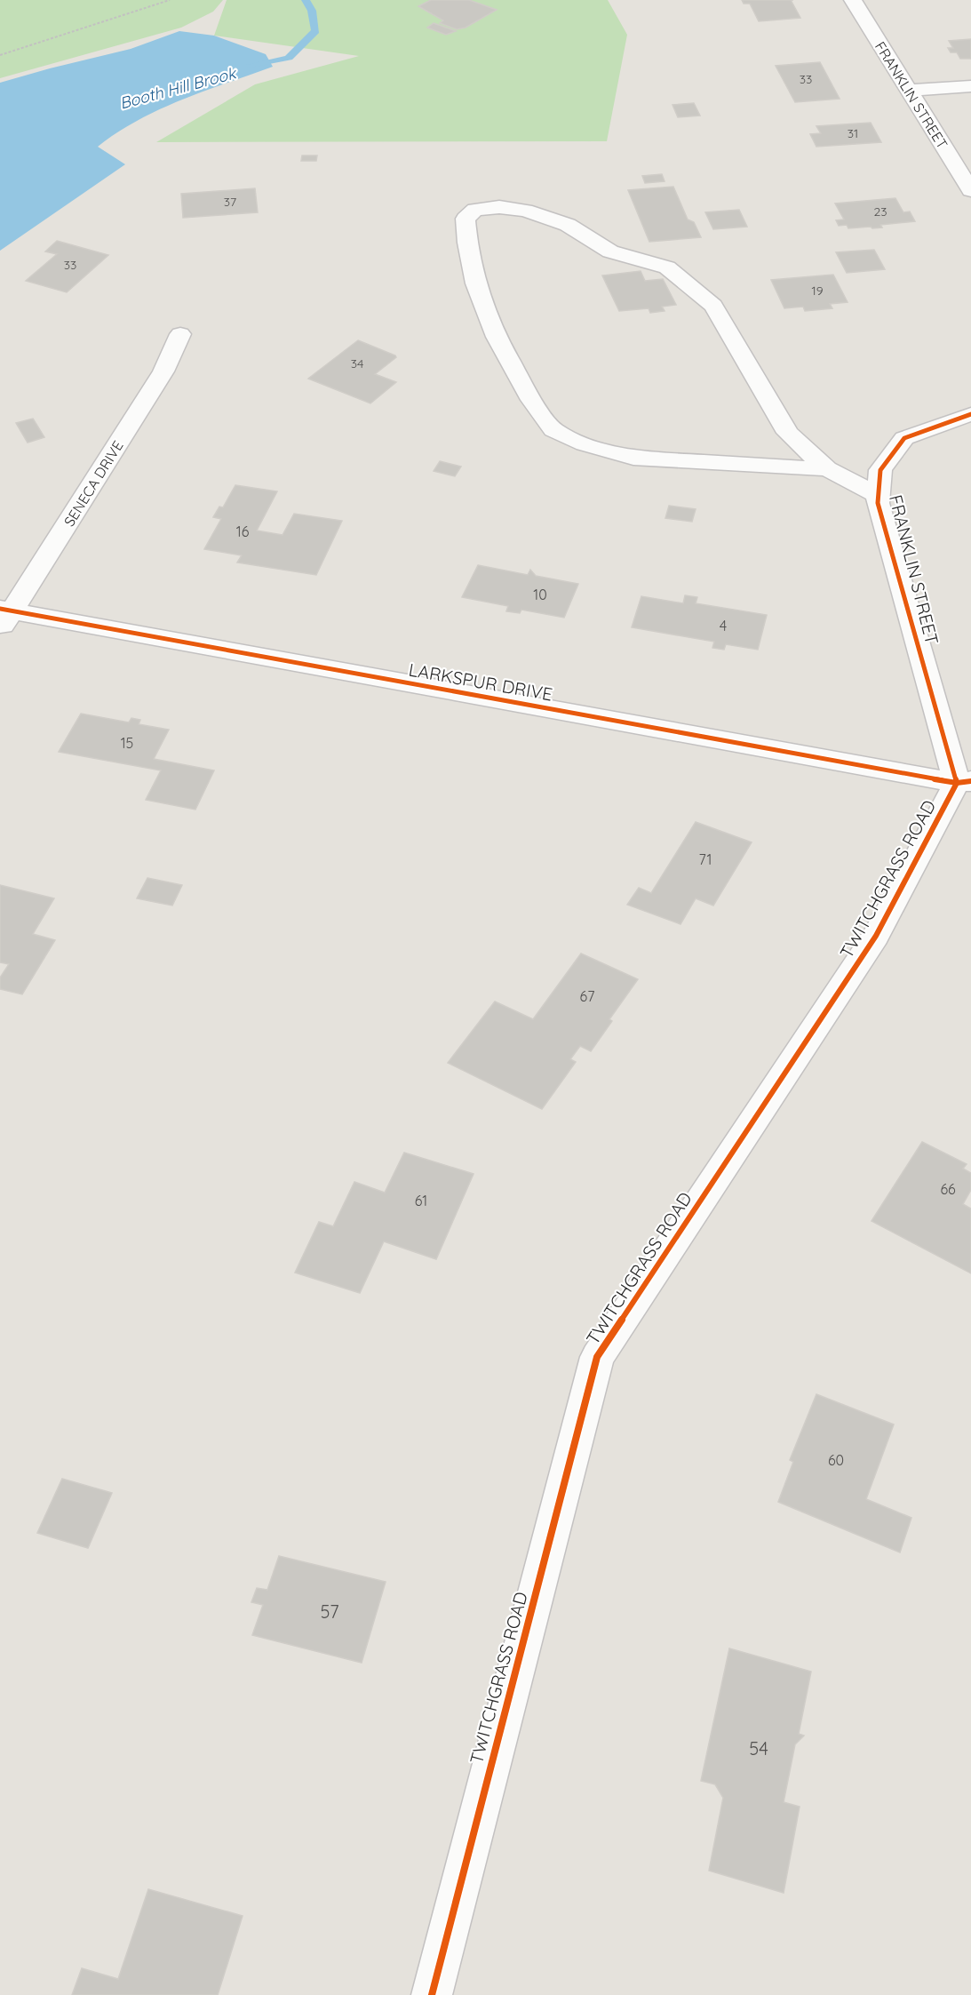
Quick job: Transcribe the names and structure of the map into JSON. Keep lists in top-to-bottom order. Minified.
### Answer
{"streets":{"street":["FRANKLIN STREET","SENECA DRIVE","LARKSPUR DRIVE","TWITCHGRASS ROAD"]},"crossings":[["FRANKLIN STREET","LARKSPUR DRIVE"],["FRANKLIN STREET","TWITCHGRASS ROAD"],["SENECA DRIVE","LARKSPUR DRIVE"],["LARKSPUR DRIVE","TWITCHGRASS ROAD"]],"water":["Booth Hill Brook"],"house_numbers":["33","31","37","23","33","19","34","16","10","4","15","71","67","66","61","60","57","54"]}
